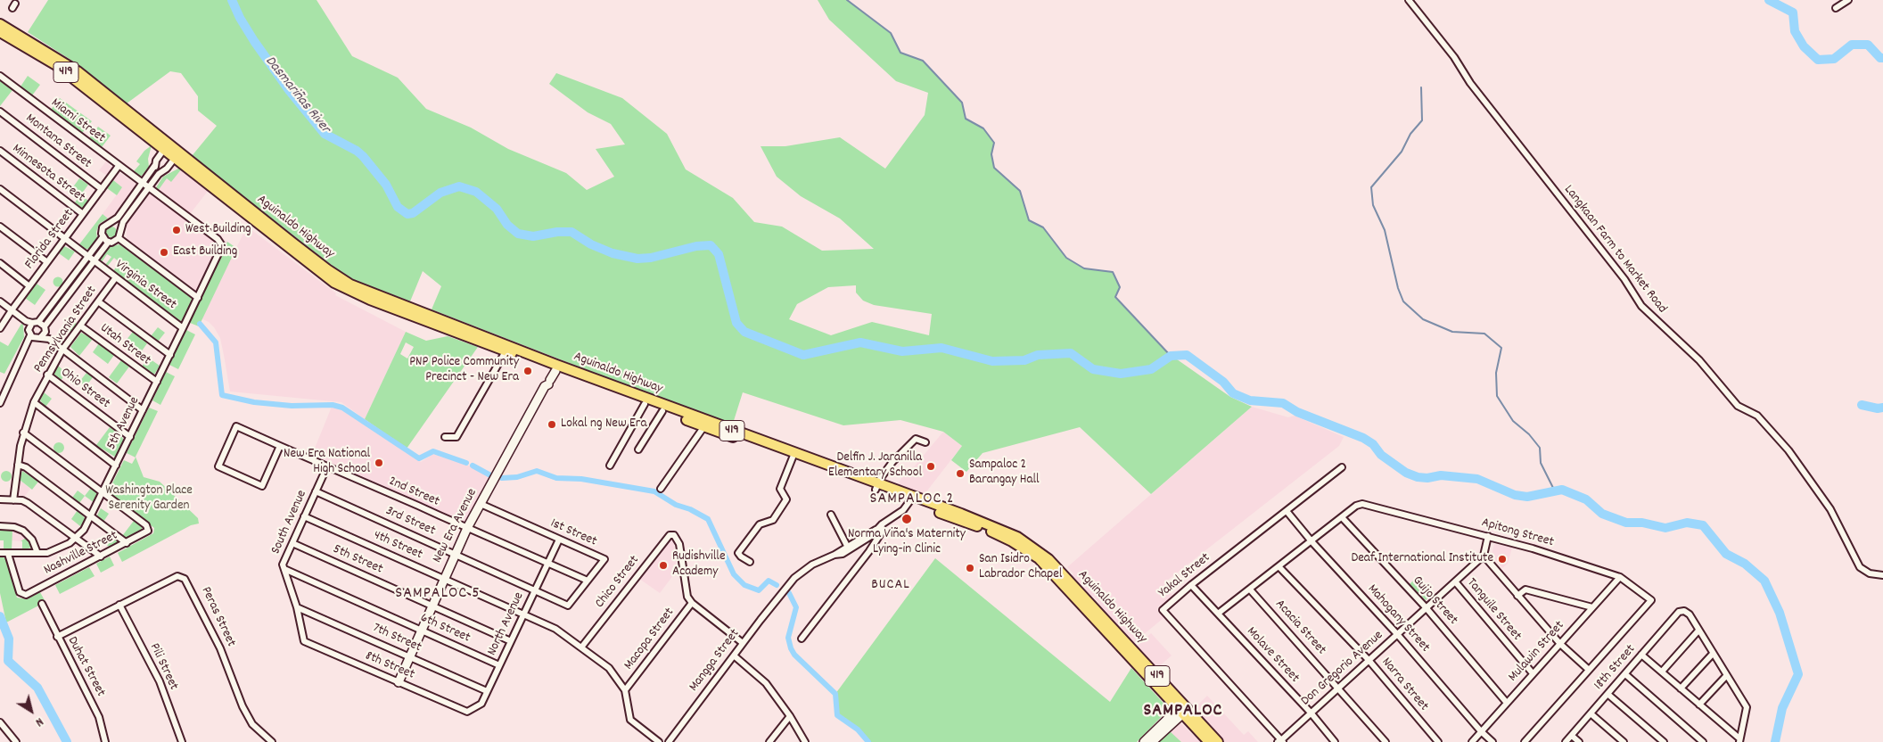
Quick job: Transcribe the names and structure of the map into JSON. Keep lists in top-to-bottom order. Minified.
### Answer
{"streets":{"main road":["419","Aguinaldo Highway"],"street":["Miami Street","Montana Street","Minnesota Street","Florida Street","Langkaan Farm to Market Road","Virginia Street","Pennsylvania Street","Utah Street","Ohio Street","5th Avenue","2nd Street","3rd Street","South Avenue","New Era Avenue","1st Street","Apitong Street","4th Street","Nashville Street","5th Street","Yakal Street","Chico Street","Guijo Street","Tanguile Street","Peras Street","Mahogany Street","North Avenue","Acacia Street","6th Street","7th Street","Macopa Street","Mulawin Street","Molave Street","Mangga Street","8th Street","Duhat Street","Pili Street","18th Street","Don Gregorio Avenue","Narra Street"]},"crossings":[["Miami Street","Florida Street"],["Miami Street","5th Avenue"],["Montana Street","Florida Street"],["Minnesota Street","Florida Street"],["Aguinaldo Highway","New Era Avenue"],["Florida Street","Virginia Street"],["Virginia Street","Pennsylvania Street"],["Virginia Street","5th Avenue"],["Pennsylvania Street","Utah Street"],["Pennsylvania Street","Ohio Street"],["Utah Street","5th Avenue"],["Ohio Street","5th Avenue"],["5th Avenue","Nashville Street"],["2nd Street","South Avenue"],["2nd Street","New Era Avenue"],["2nd Street","1st Street"],["2nd Street","North Avenue"],["3rd Street","South Avenue"],["3rd Street","New Era Avenue"],["3rd Street","1st Street"],["3rd Street","North Avenue"],["South Avenue","4th Street"],["South Avenue","5th Street"],["South Avenue","6th Street"],["South Avenue","7th Street"],["South Avenue","8th Street"],["New Era Avenue","1st Street"],["New Era Avenue","4th Street"],["New Era Avenue","5th Street"],["New Era Avenue","6th Street"],["New Era Avenue","7th Street"],["New Era Avenue","8th Street"],["1st Street","North Avenue"],["Apitong Street","Guijo Street"],["Apitong Street","Mahogany Street"],["Apitong Street","Acacia Street"],["Apitong Street","Mulawin Street"],["Apitong Street","Molave Street"],["Apitong Street","Narra Street"],["4th Street","Chico Street"],["4th Street","North Avenue"],["4th Street","Macopa Street"],["5th Street","North Avenue"],["Yakal Street","Mahogany Street"],["Yakal Street","Molave Street"],["Yakal Street","Don Gregorio Avenue"],["Chico Street","Macopa Street"],["Guijo Street","Mulawin Street"],["Guijo Street","Don Gregorio Avenue"],["Tanguile Street","Mulawin Street"],["Tanguile Street","Don Gregorio Avenue"],["Peras Street","Duhat Street"],["Peras Street","Pili Street"],["Mahogany Street","Mulawin Street"],["Mahogany Street","Don Gregorio Avenue"],["North Avenue","6th Street"],["North Avenue","7th Street"],["North Avenue","8th Street"],["Acacia Street","Don Gregorio Avenue"],["Molave Street","Don Gregorio Avenue"],["Don Gregorio Avenue","Narra Street"]],"districts":["SAMPALOC 2","BUCAL","SAMPALOC 5","SAMPALOC"],"water":["Dasmariñas River"],"parks":["Washington Place Serenity Garden"],"places":["West Building","East Building","PNP Police Community Precinct - New Era","Lokal ng New Era","New Era National High School","Delfin J. Jaranilla Elementary School","Sampaloc 2 Barangay Hall","Norma Viña's Maternity Lying-in Clinic","Deaf International Institute","Rudishville Academy","San Isidro Labrador Chapel"],"north":"bottom right"}
